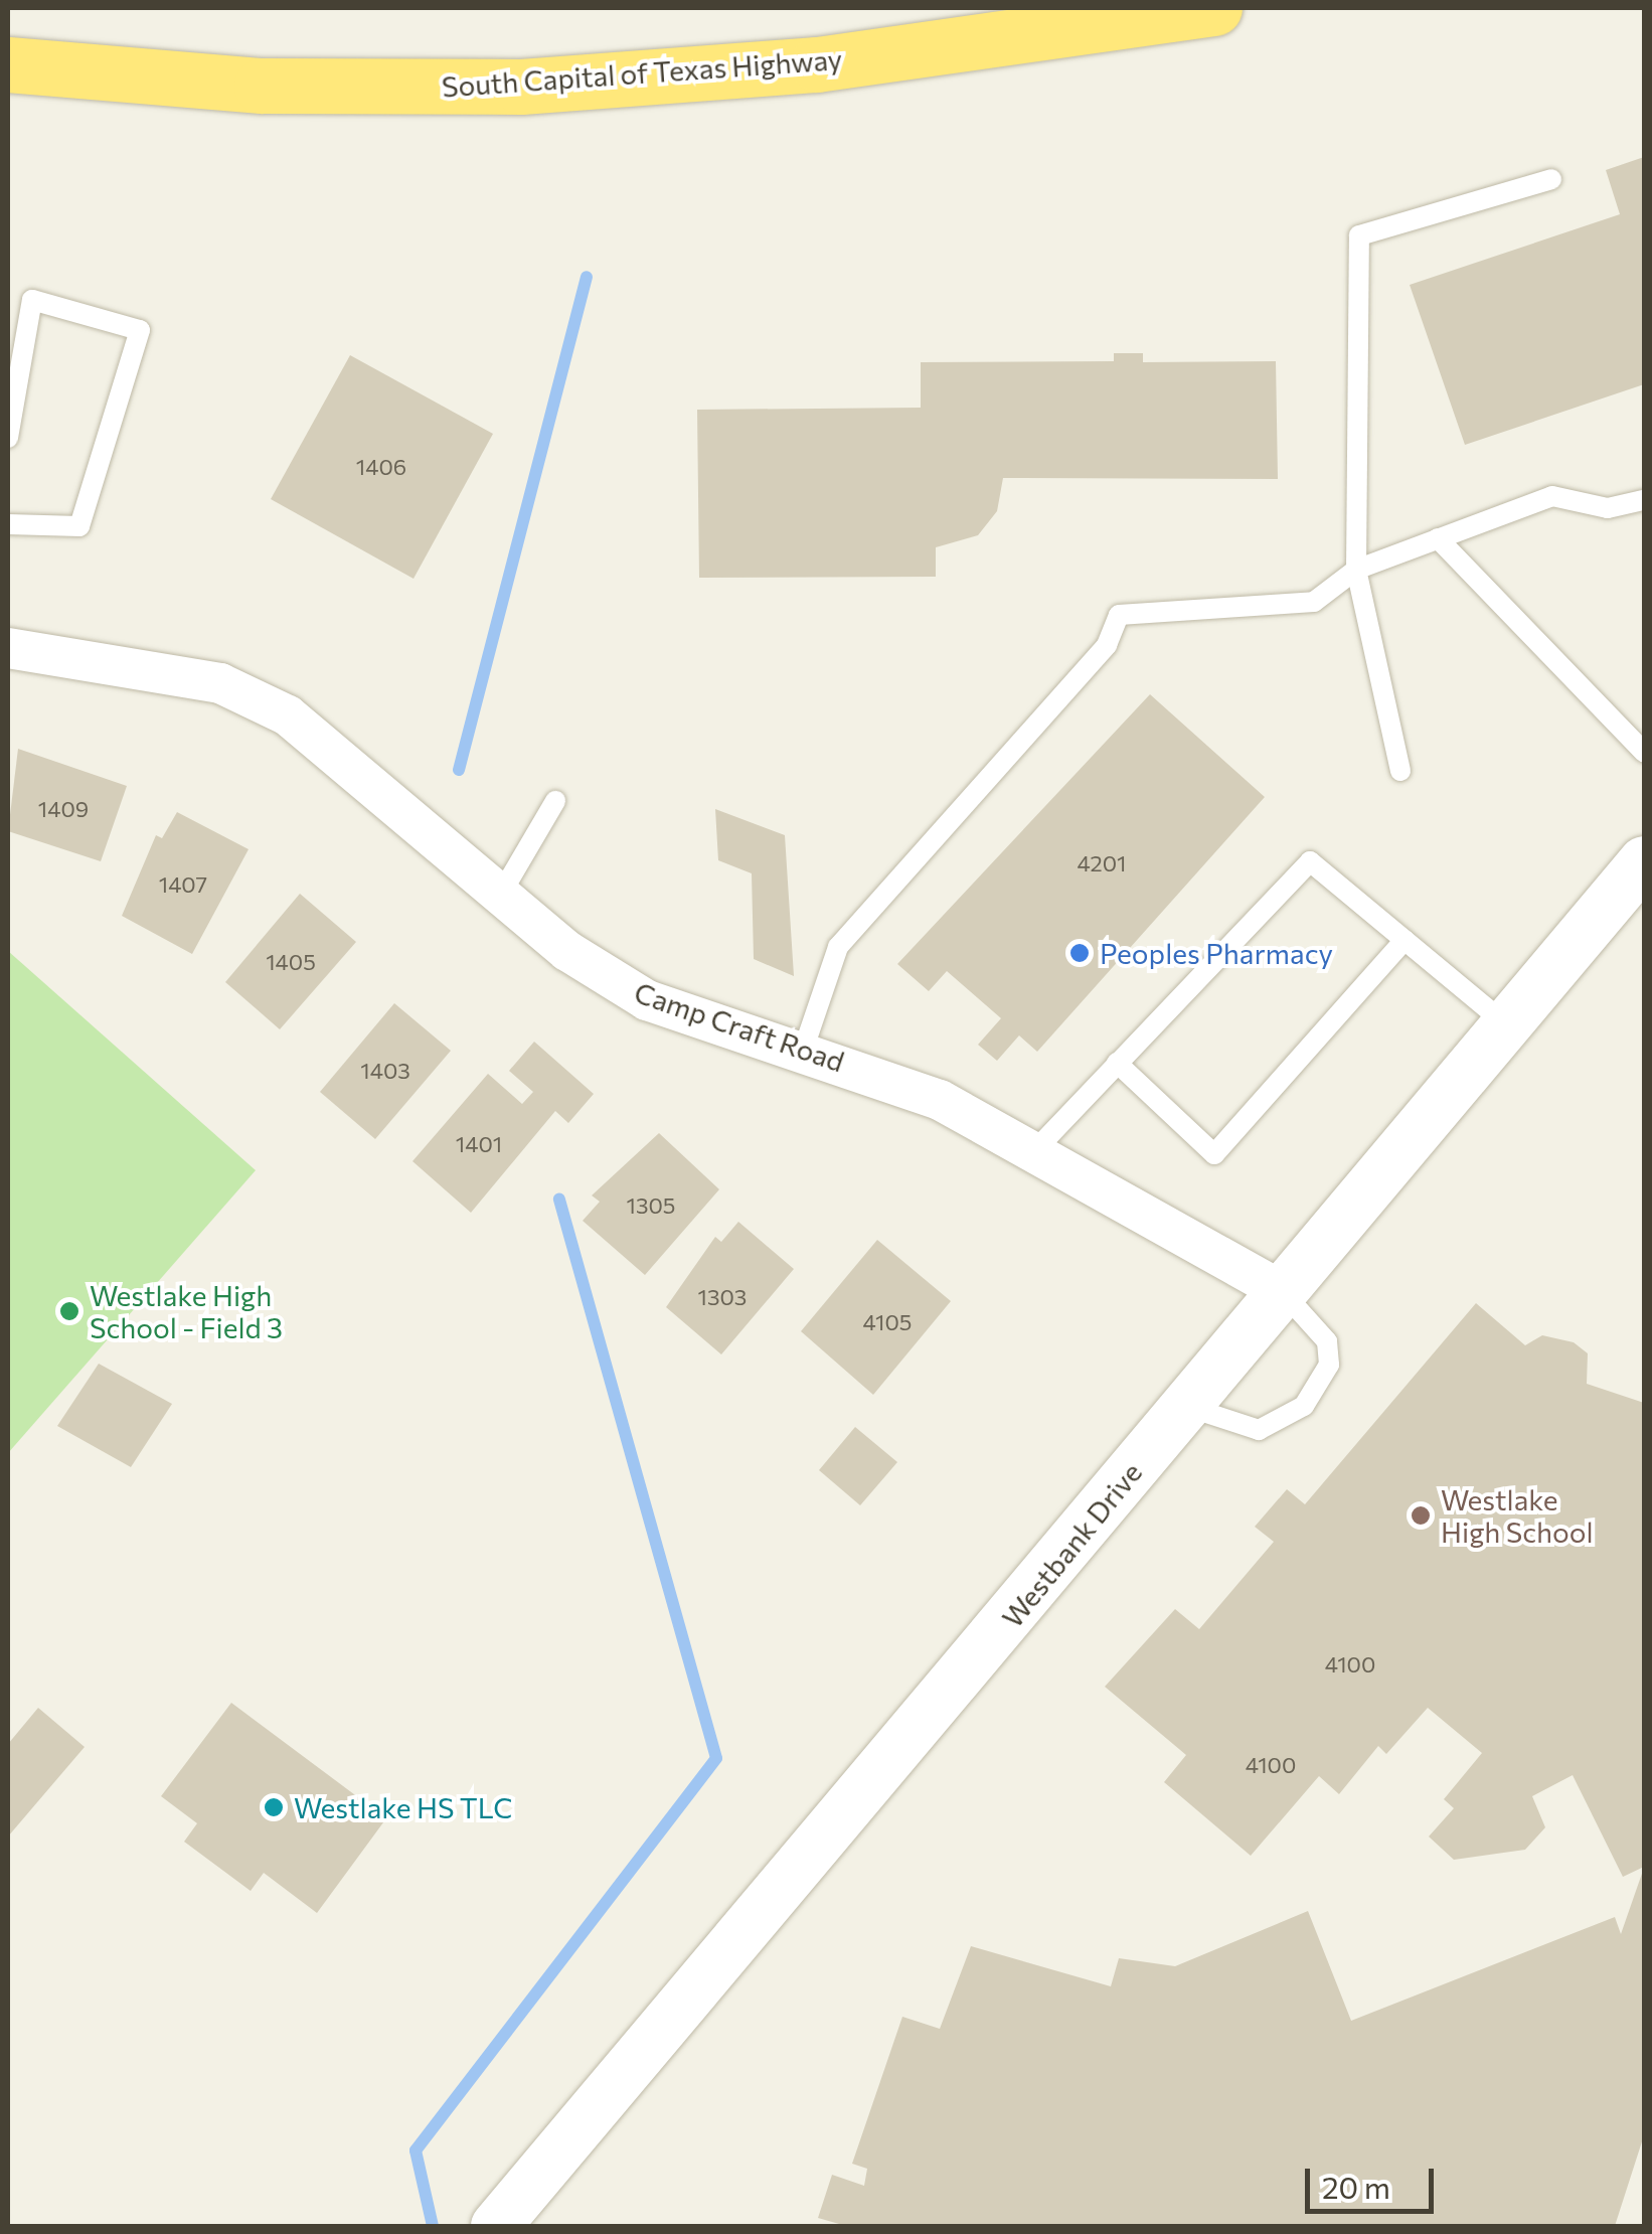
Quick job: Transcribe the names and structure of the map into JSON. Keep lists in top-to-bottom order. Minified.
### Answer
{"streets":{"highway":["South Capital of Texas Highway"],"street":["Camp Craft Road","Westbank Drive"]},"crossings":[["Camp Craft Road","Westbank Drive"]],"places":["Peoples Pharmacy","Westlake High School - Field 3","Westlake High School","Westlake HS TLC"],"house_numbers":["1406","1409","4201","1407","1405","1403","1401","1305","1303","4105","4100","4100"],"scale_bar":"20 m"}
